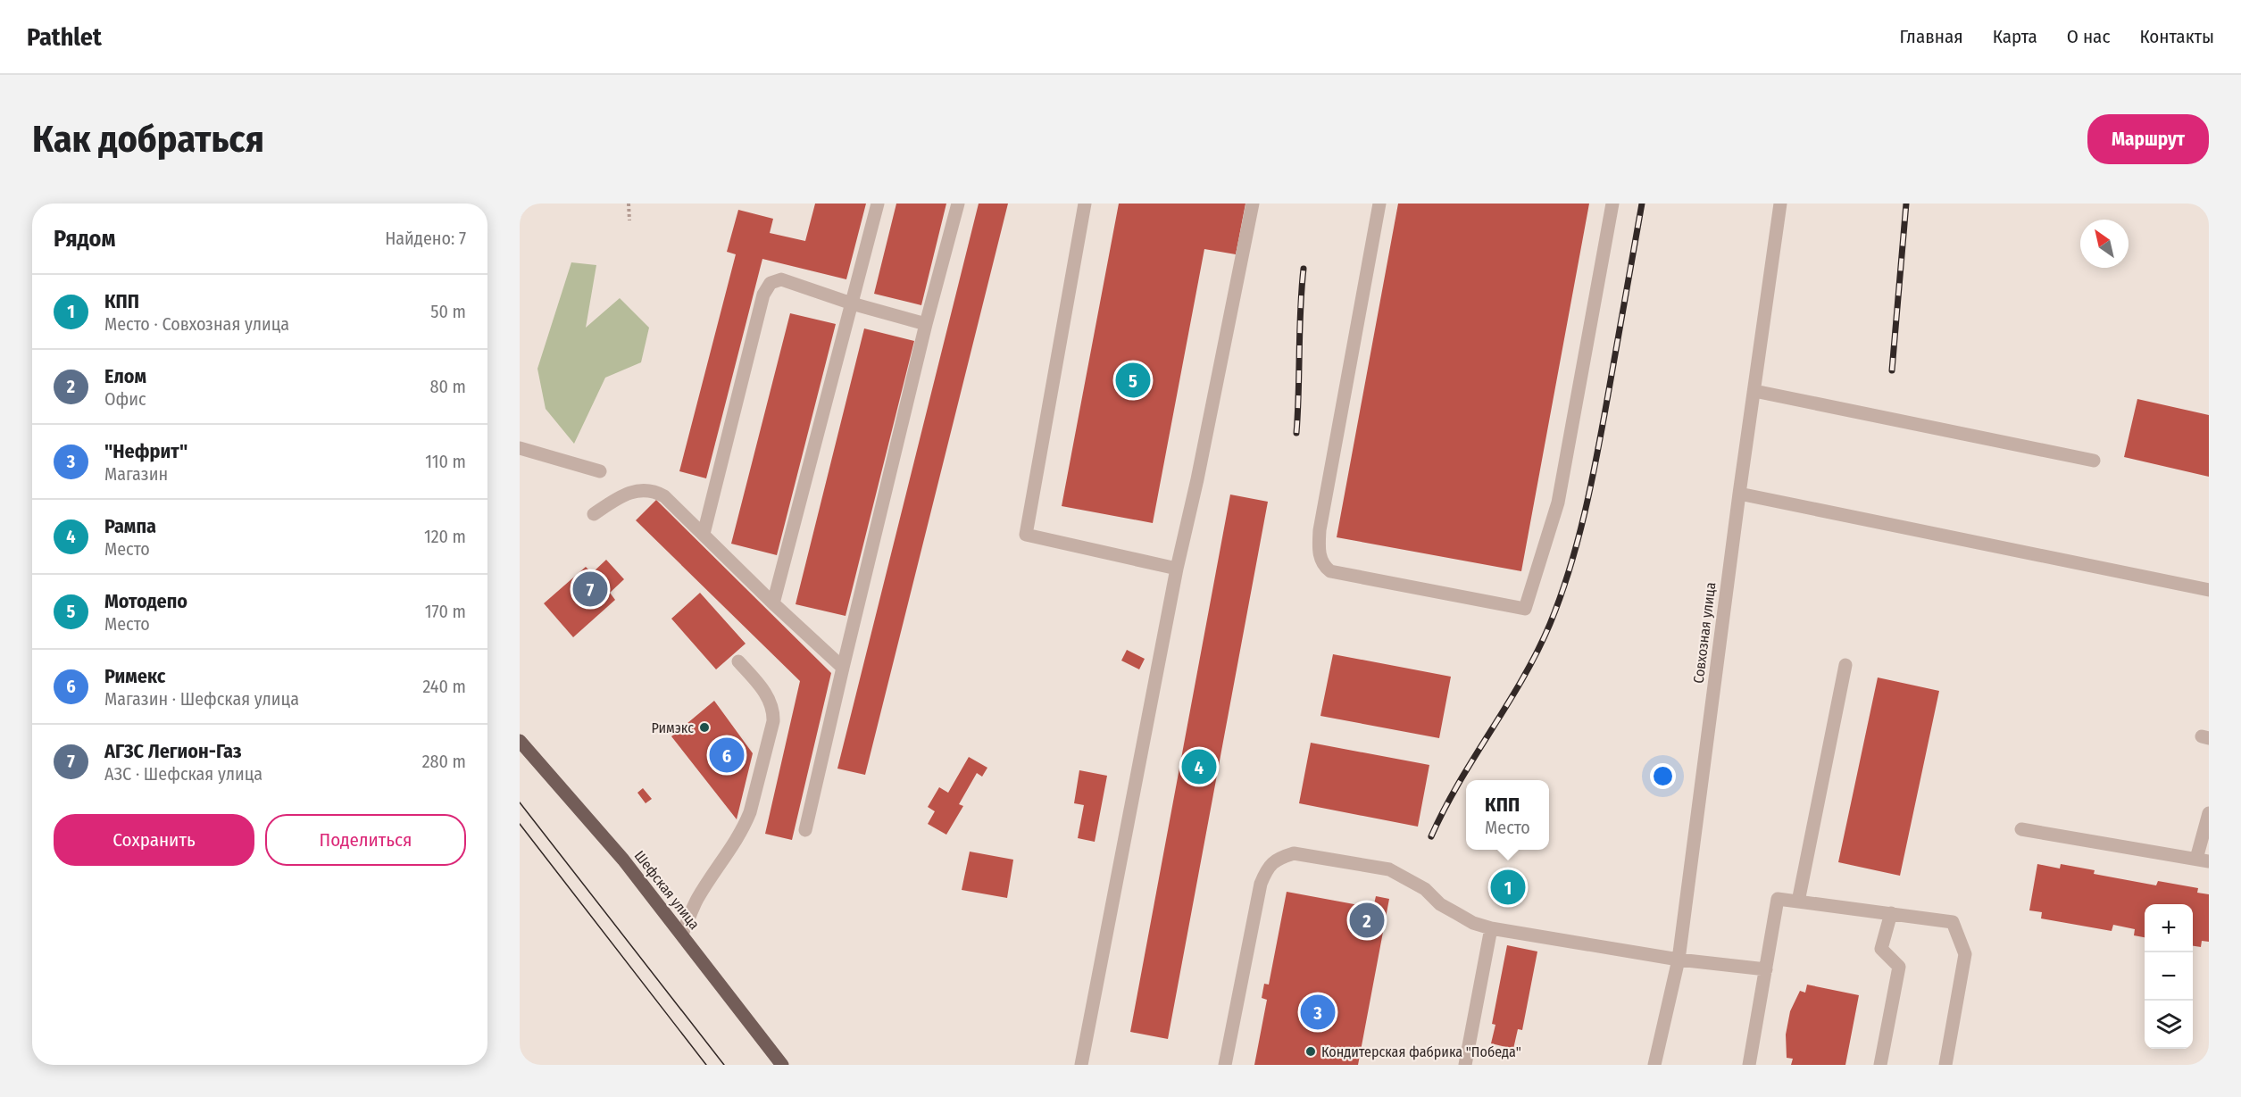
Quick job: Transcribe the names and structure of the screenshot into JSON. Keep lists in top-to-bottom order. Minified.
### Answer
{"streets":{"main road":["Шефская улица"],"street":["Совхозная улица"]},"places":["Римэкс","Кондитерская фабрика \"Победа\""],"north":"top left","page":{"header":"Pathlet","nav":["Главная","Карта","О нас","Контакты"],"buttons":["Маршрут",["Сохранить","Поделиться"]],"title":"Как добраться","heading":["Рядом","Найдено: 7"],"list":[{"mark":"1","name":"КПП","note":"Место · Совхозная улица","value":"50 m"},{"mark":"2","name":"Елом","note":"Офис","value":"80 m"},{"mark":"3","name":"\"Нефрит\"","note":"Магазин","value":"110 m"},{"mark":"4","name":"Рампа","note":"Место","value":"120 m"},{"mark":"5","name":"Мотодепо","note":"Место","value":"170 m"},{"mark":"6","name":"Римекс","note":"Магазин · Шефская улица","value":"240 m"},{"mark":"7","name":"АГЗС Легион-Газ","note":"АЗС · Шефская улица","value":"280 m"}],"pins":["5","7","6","4","1","2","3"],"popup":["КПП","Место"],"map_buttons":["+","−"]}}
